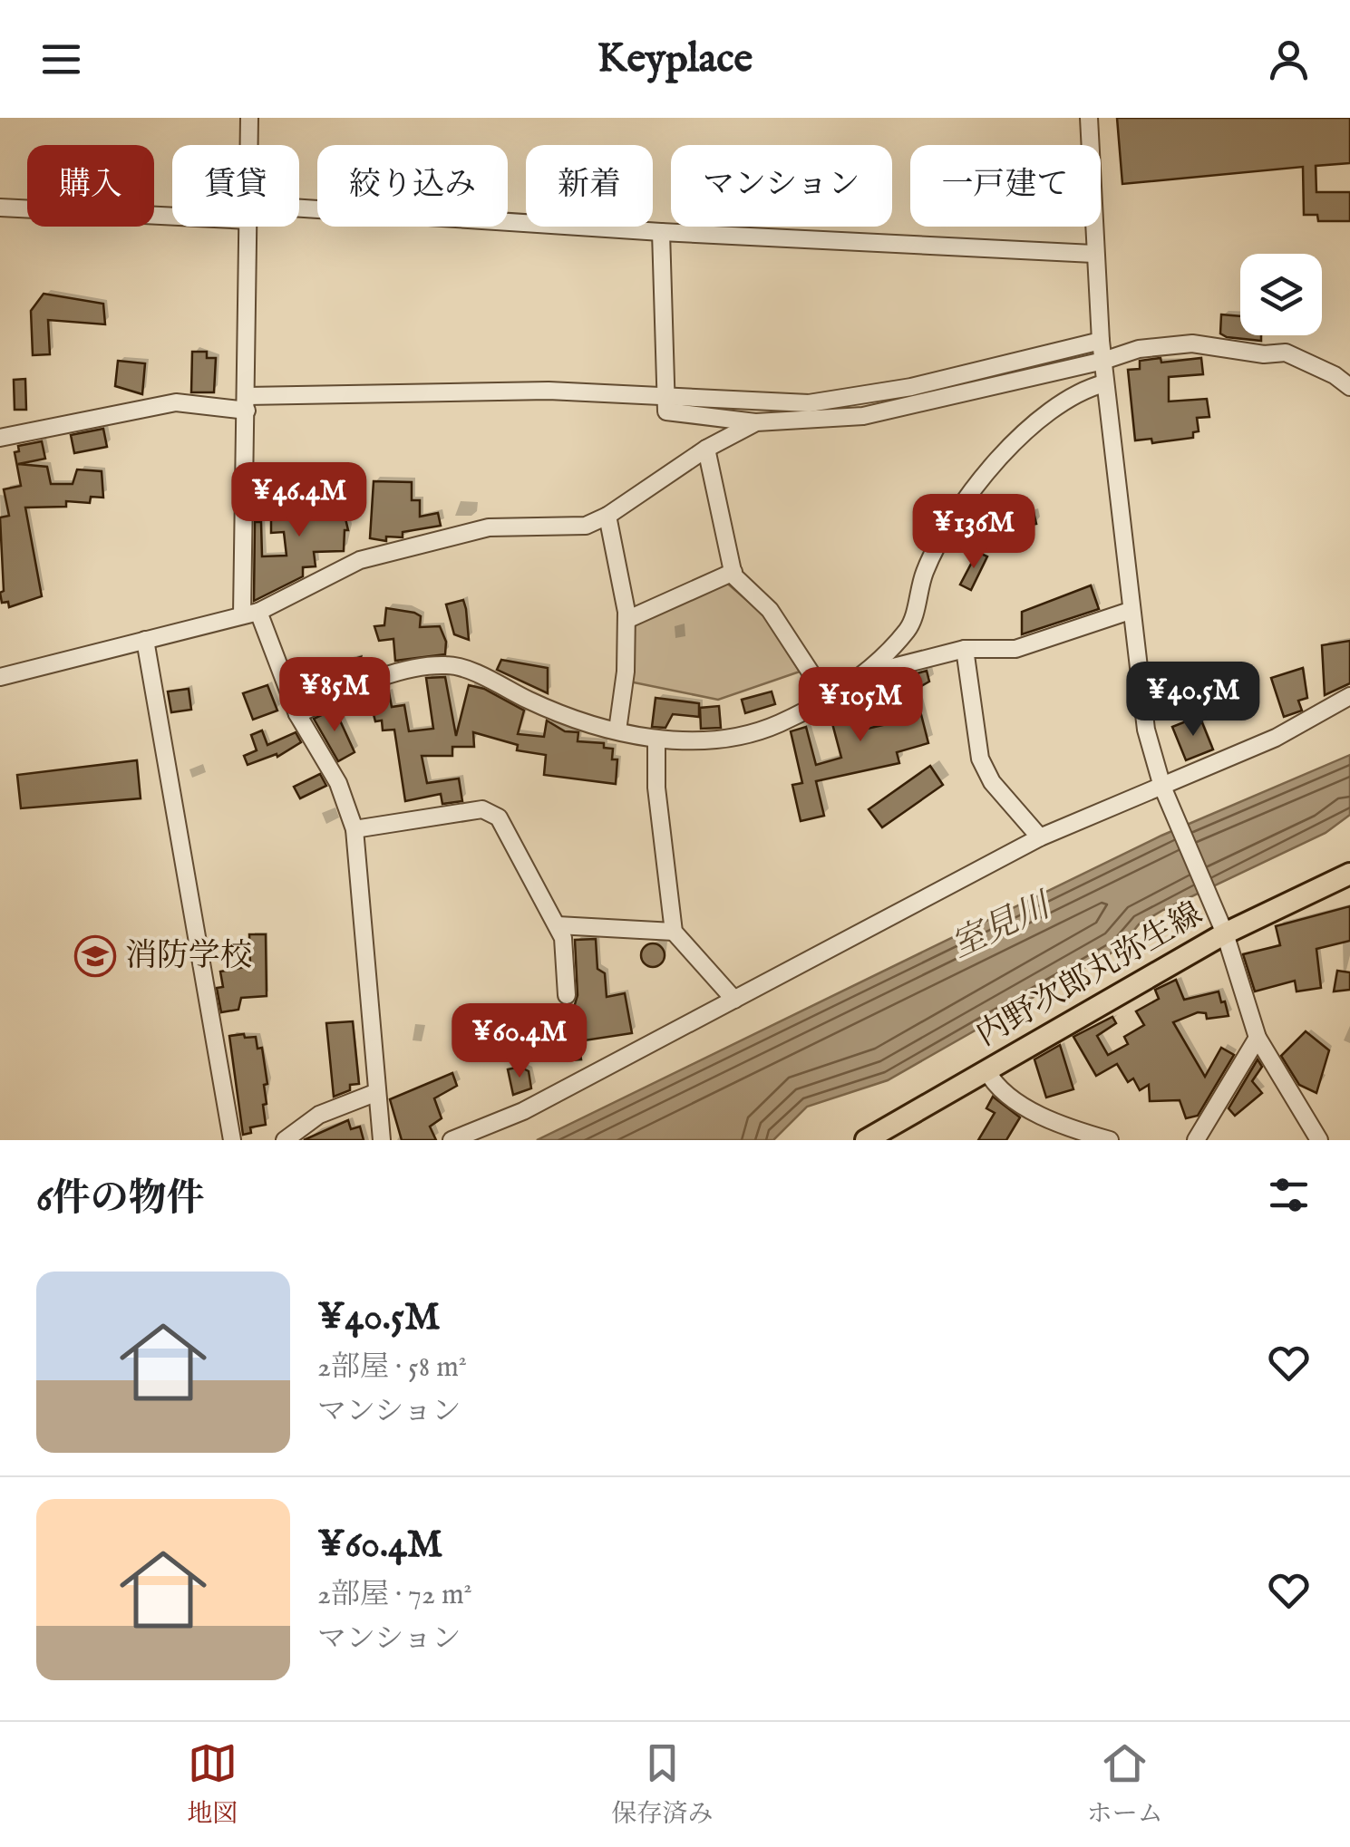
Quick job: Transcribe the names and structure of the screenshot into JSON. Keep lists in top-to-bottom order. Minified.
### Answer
{"streets":{"main road":["内野次郎丸弥生線"]},"water":["室見川"],"places":{"school or university":["消防学校"]},"page":{"header":"Keyplace","chip":["購入","賃貸","絞り込み","新着","マンション","一戸建て"],"price":["¥46.4M","¥136M","¥85M","¥40.5M","¥105M","¥60.4M"],"heading":"6件の物件","list":[{"name":"¥40.5M","note":"2部屋 · 58 m² · マンション"},{"name":"¥60.4M","note":"2部屋 · 72 m² · マンション"}],"tabs":["地図","保存済み","ホーム"]}}
